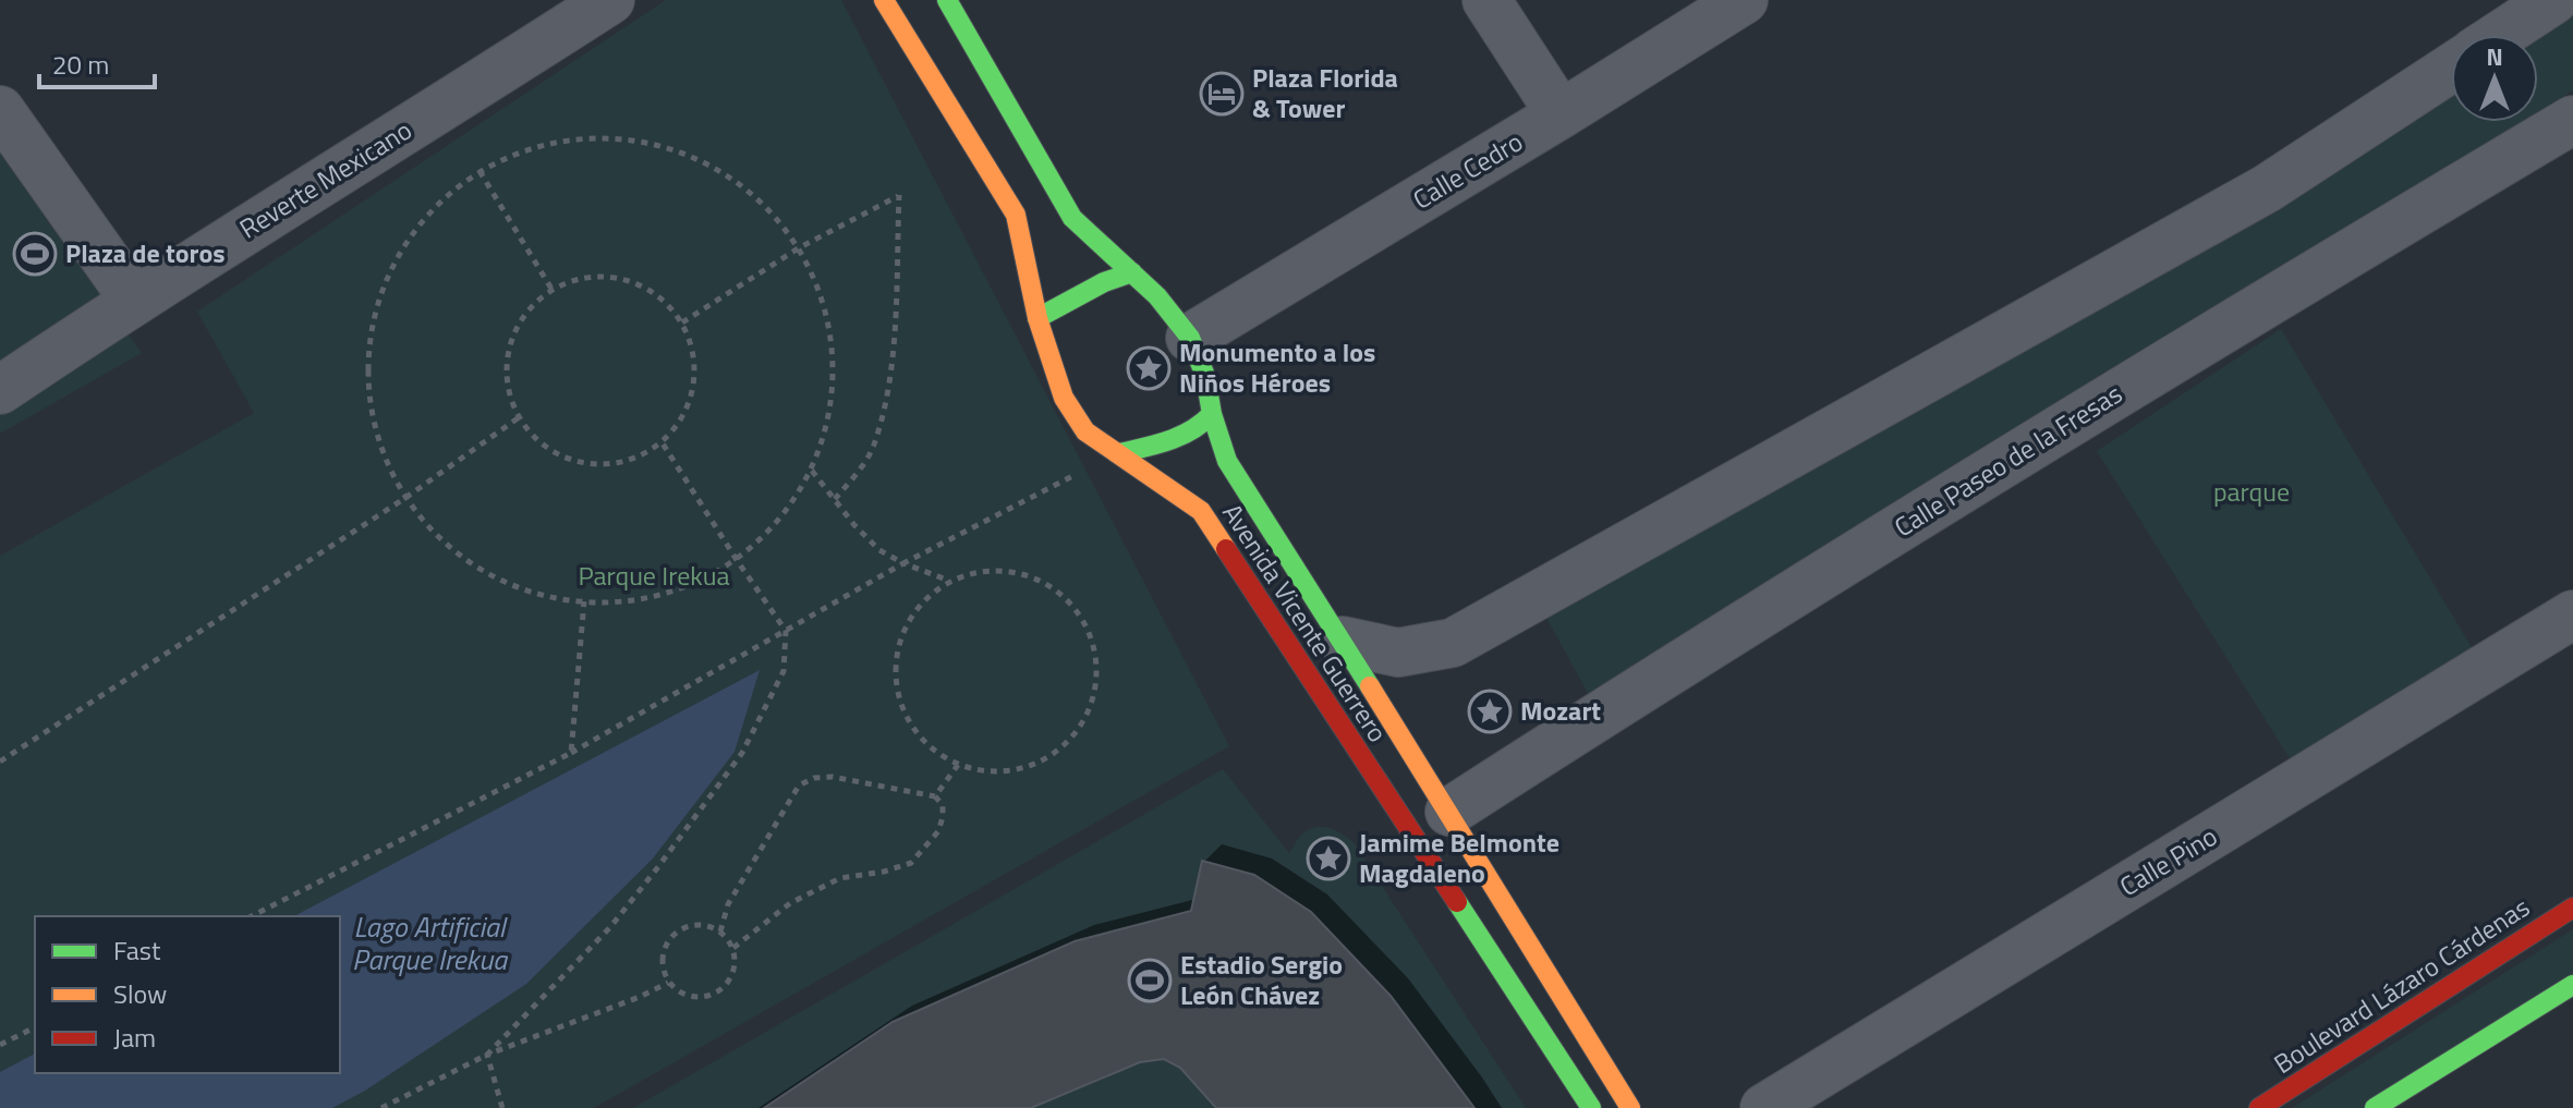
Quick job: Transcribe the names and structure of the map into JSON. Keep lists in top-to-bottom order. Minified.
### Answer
{"streets":{"main road":["Avenida Vicente Guerrero","Boulevard Lázaro Cárdenas"],"street":["Calle Cedro","Reverte Mexicano","Calle Paseo de la Fresas","Calle Pino"]},"crossings":[["Calle Cedro","Avenida Vicente Guerrero"],["Calle Paseo de la Fresas","Avenida Vicente Guerrero"]],"water":["Lago Artificial Parque Irekua"],"parks":["parque","Parque Irekua"],"places":{"hotel":["Plaza Florida & Tower"],"sports":["Plaza de toros","Estadio Sergio León Chávez"],"place":["Monumento a los Niños Héroes","Mozart","Jamime Belmonte Magdaleno"]},"legend":["Fast","Slow","Jam"],"scale_bar":"20 m","north":"top"}
